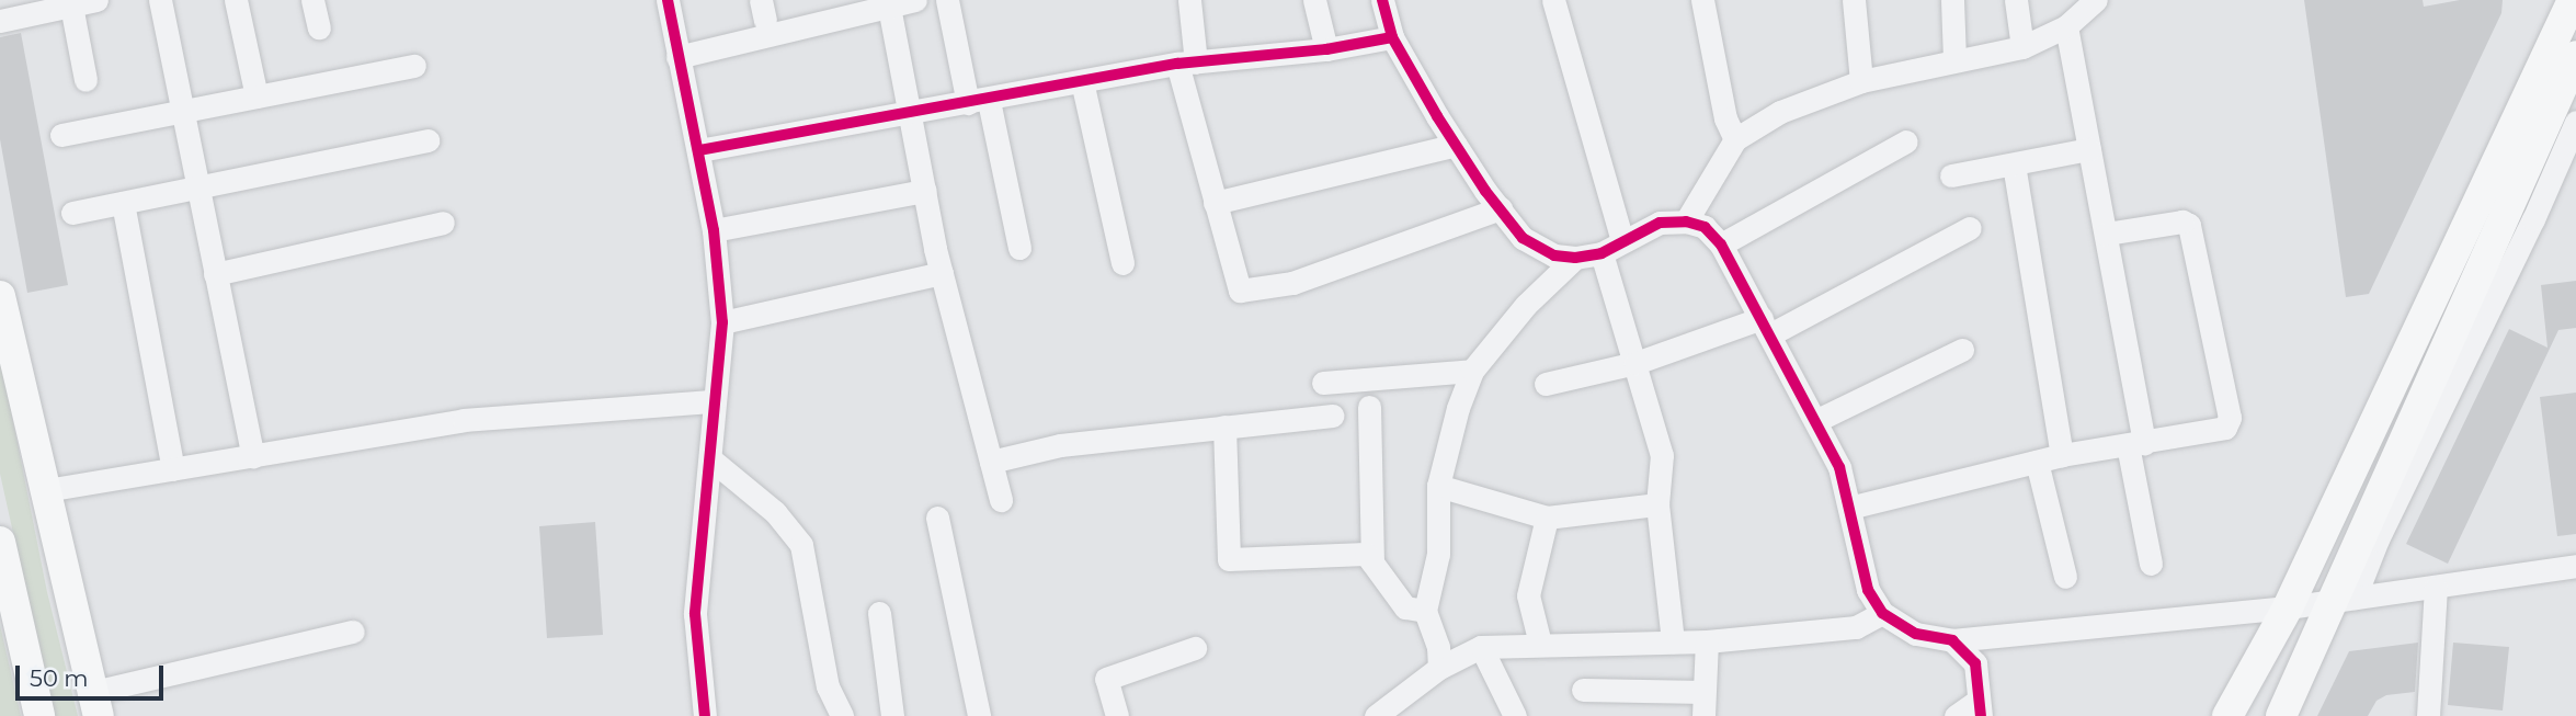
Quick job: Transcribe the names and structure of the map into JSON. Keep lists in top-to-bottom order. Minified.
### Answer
{"scale_bar":"50 m"}
